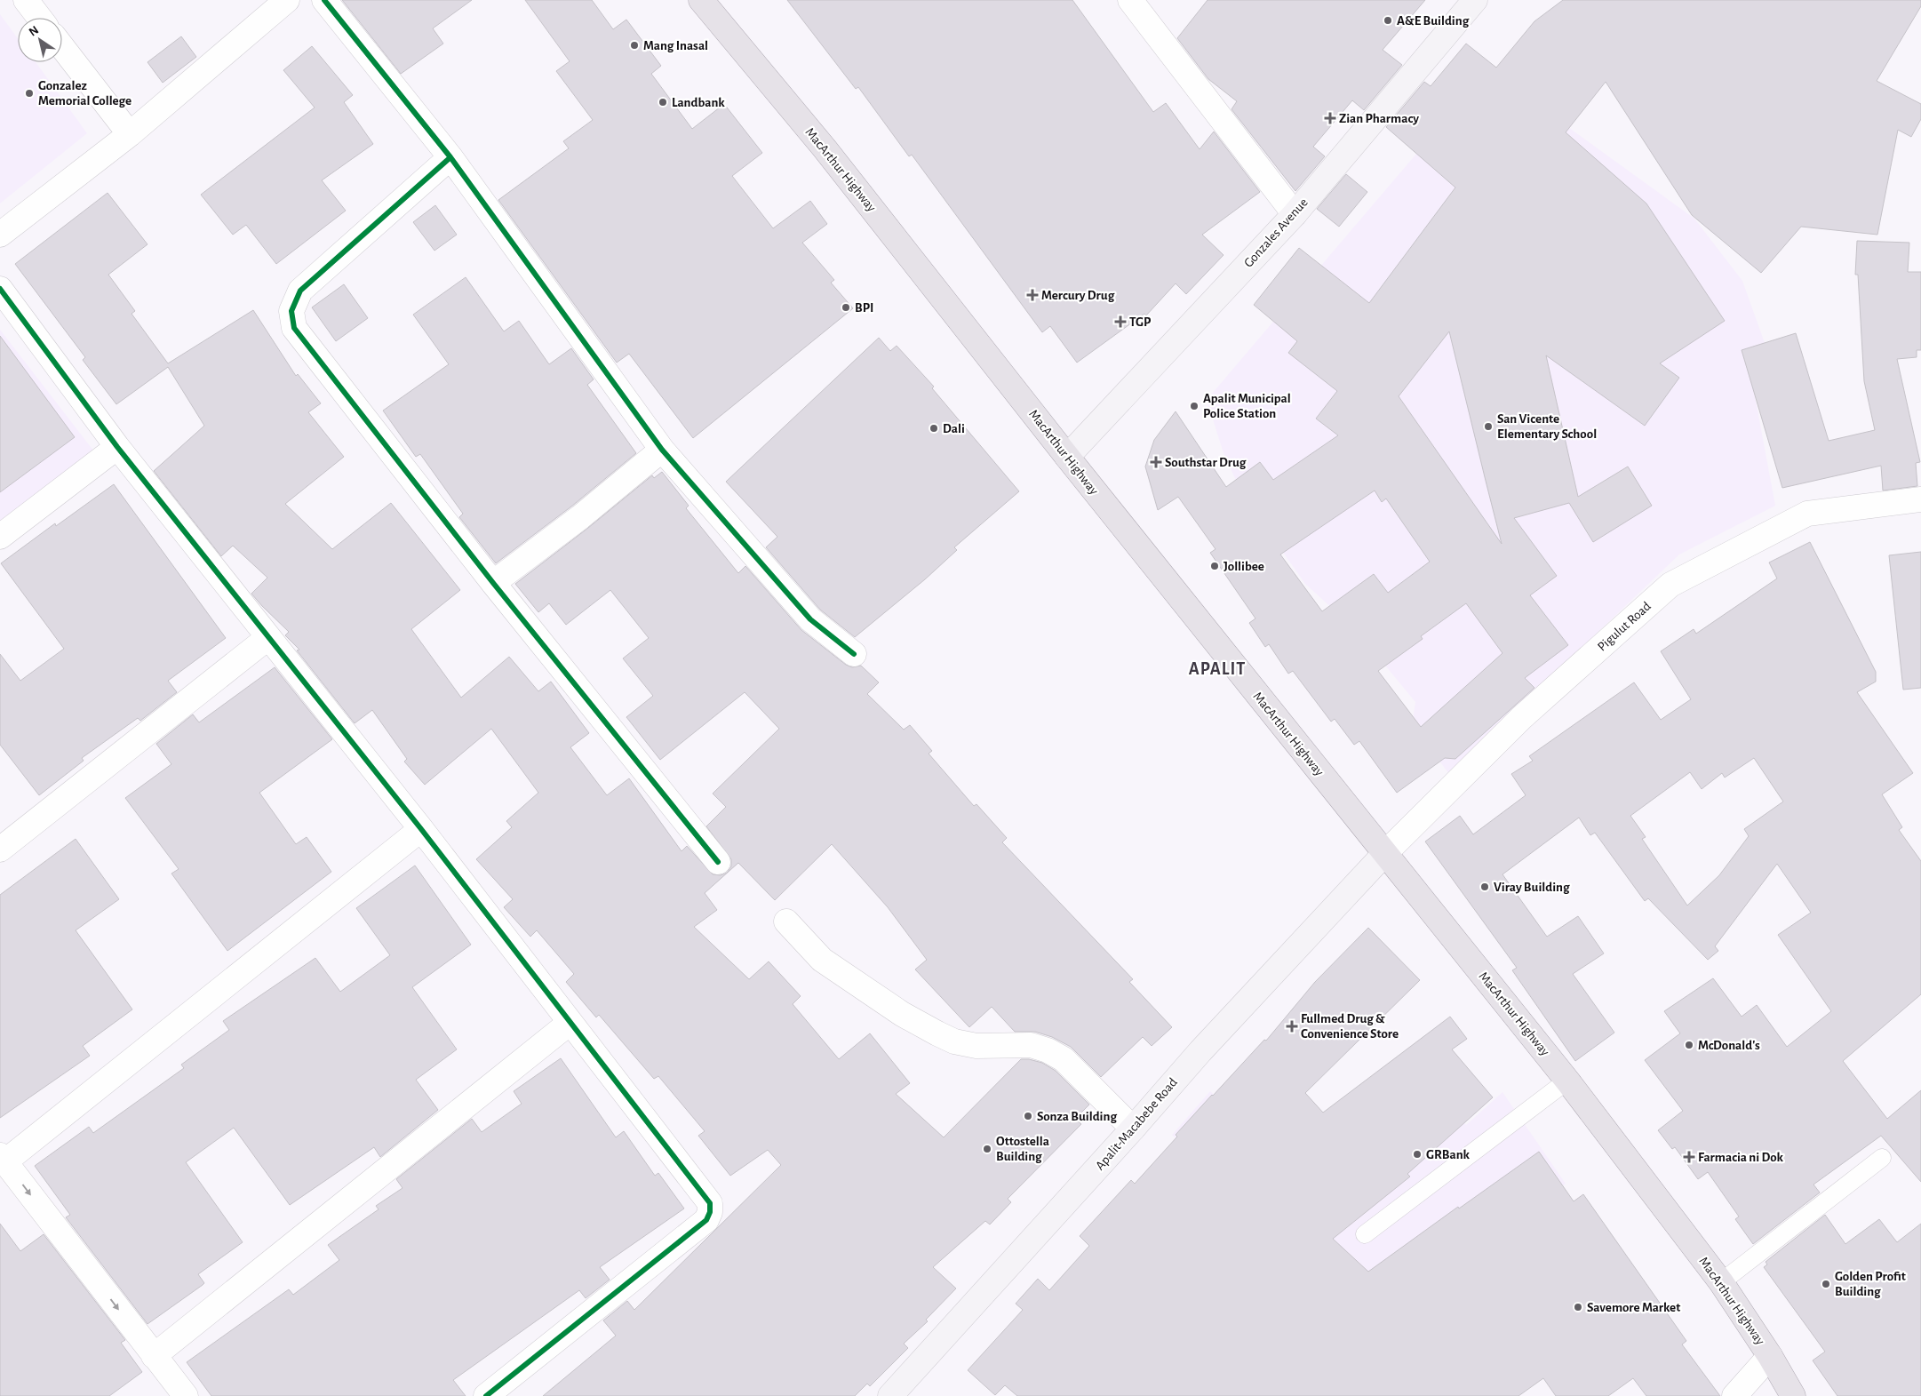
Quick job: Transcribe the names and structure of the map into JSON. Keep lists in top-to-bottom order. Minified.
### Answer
{"streets":{"highway":["MacArthur Highway"],"main road":["Gonzales Avenue","Apalit-Macabebe Road"],"street":["Pigulut Road"]},"crossings":[["MacArthur Highway","Gonzales Avenue"],["MacArthur Highway","Pigulut Road"],["MacArthur Highway","Apalit-Macabebe Road"],["Pigulut Road","Apalit-Macabebe Road"]],"districts":["APALIT"],"places":{"other":["A&E Building","Mang Inasal","Gonzalez Memorial College","Landbank","BPI","Apalit Municipal Police Station","San Vicente Elementary School","Dali","Jollibee","Viray Building","McDonald's","Sonza Building","Ottostella Building","GRBank","Golden Profit Building","Savemore Market"],"health":["Zian Pharmacy","Mercury Drug","TGP","Southstar Drug","Fullmed Drug & Convenience Store","Farmacia ni Dok"]},"north":"top left"}
